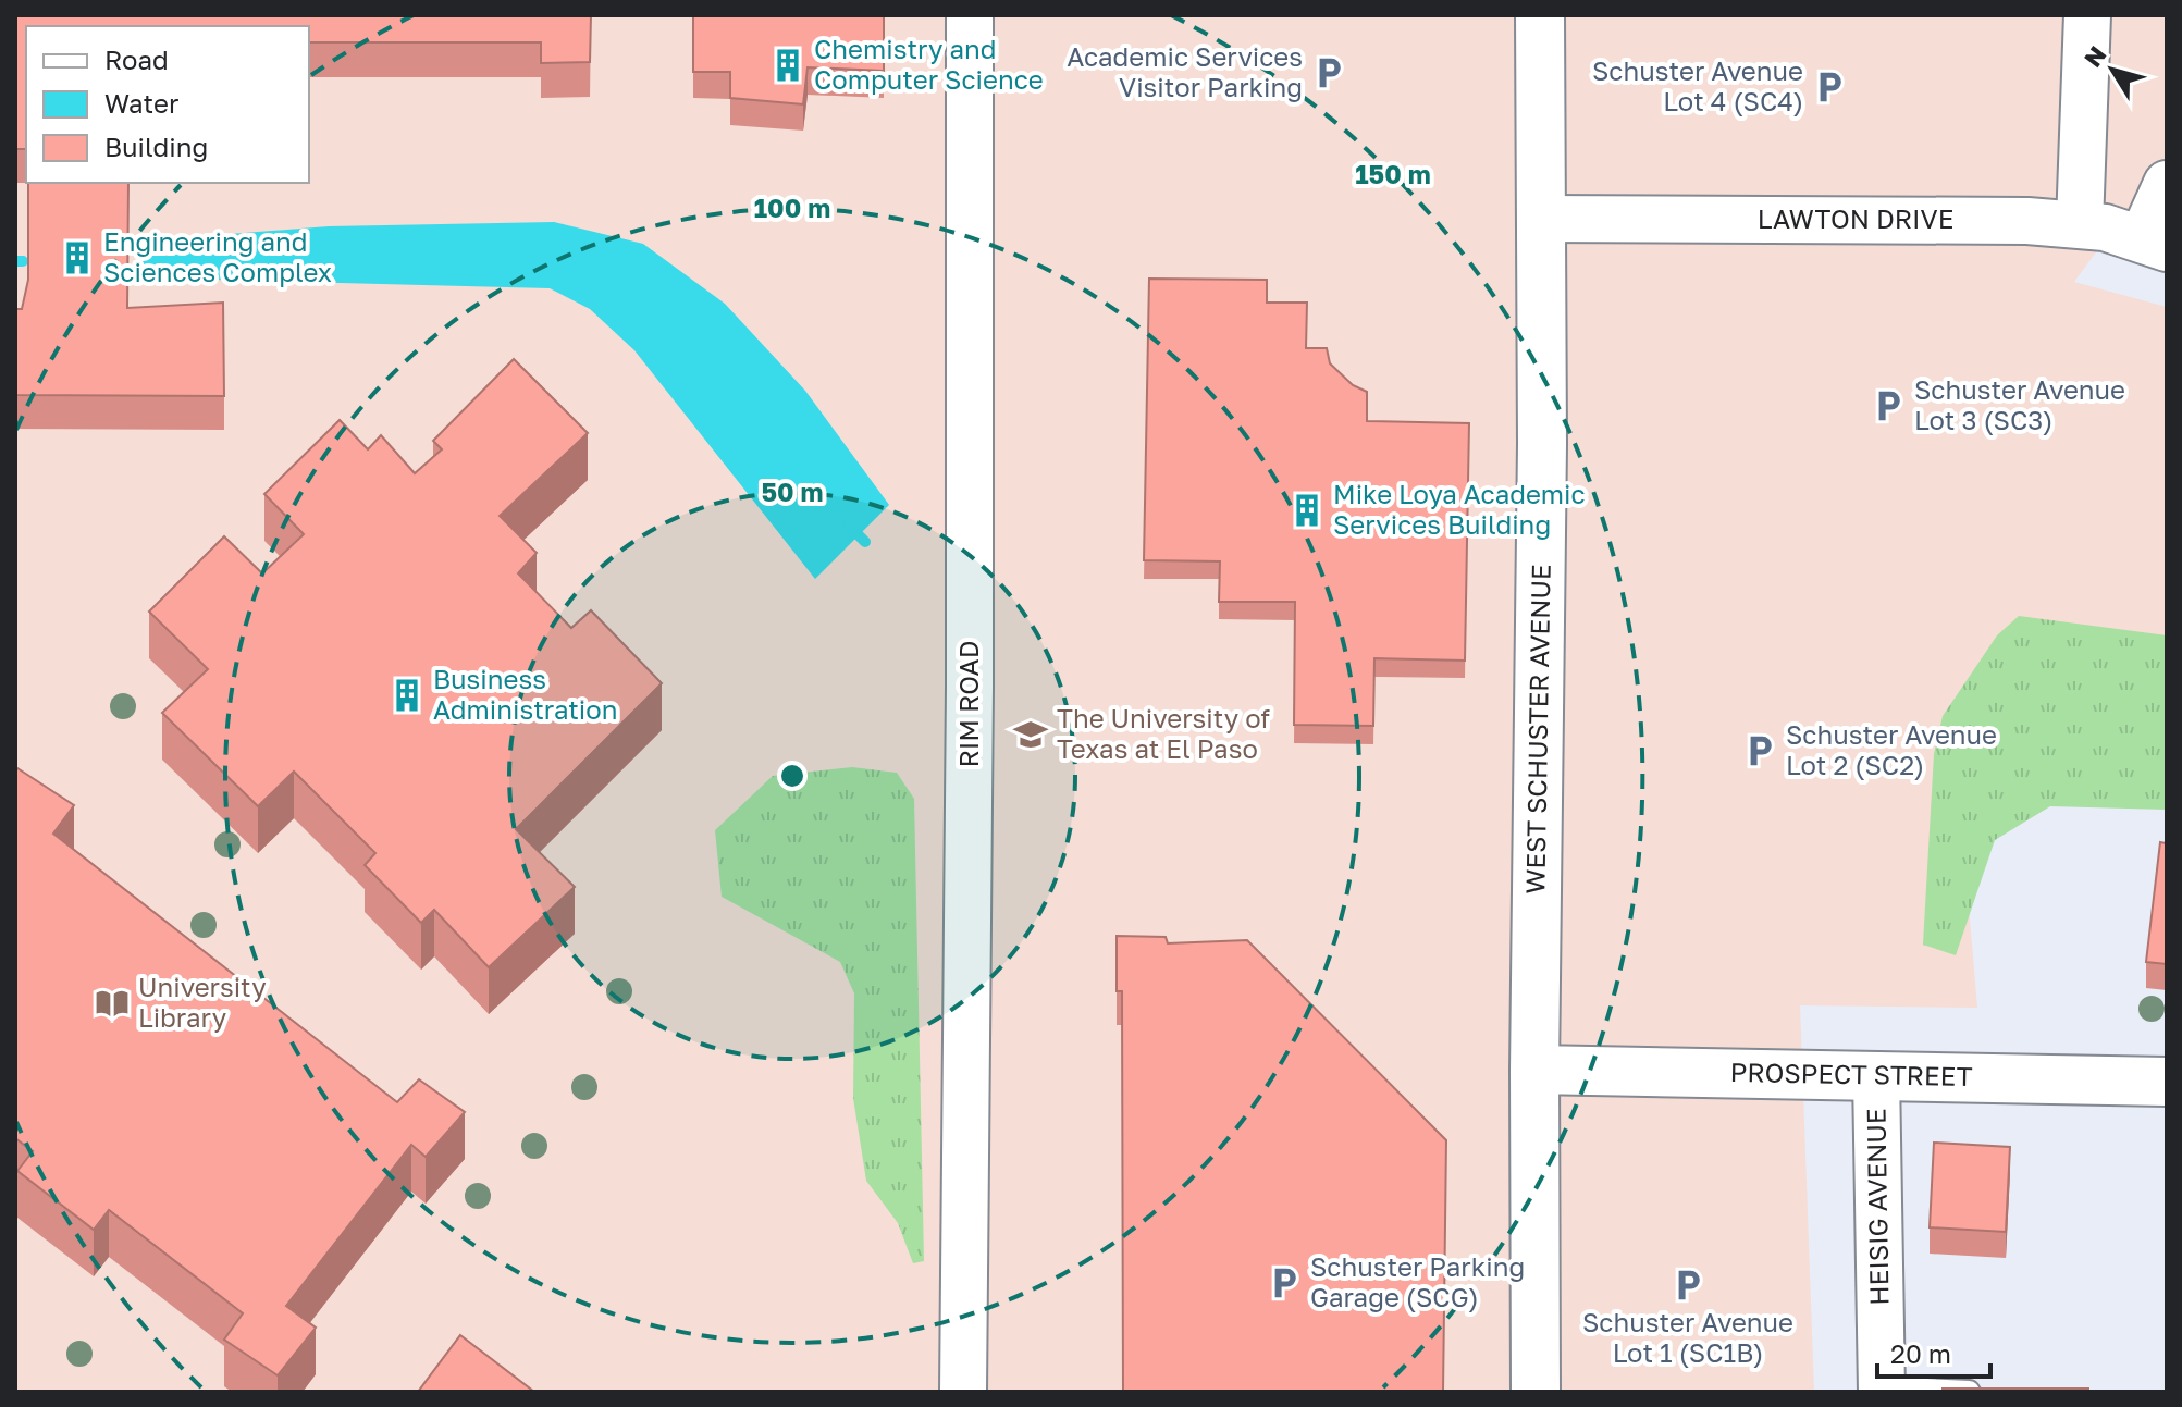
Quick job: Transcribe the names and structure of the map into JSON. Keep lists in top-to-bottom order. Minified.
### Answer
{"streets":{"main road":["WEST SCHUSTER AVENUE","PROSPECT STREET"],"street":["LAWTON DRIVE","RIM ROAD","HEISIG AVENUE"]},"crossings":[["LAWTON DRIVE","WEST SCHUSTER AVENUE"],["WEST SCHUSTER AVENUE","PROSPECT STREET"],["PROSPECT STREET","HEISIG AVENUE"]],"places":{"building":["Chemistry and Computer Science","Engineering and Sciences Complex","Mike Loya Academic Services Building","Business Administration"],"parking":["Academic Services Visitor Parking","Schuster Avenue Lot 4 (SC4)","Schuster Avenue Lot 3 (SC3)","Schuster Avenue Lot 2 (SC2)","Schuster Parking Garage (SCG)","Schuster Avenue Lot 1 (SC1B)"],"school or university":["The University of Texas at El Paso"],"library":["University Library"]},"legend":["Road","Water","Building"],"scale_bar":"20 m","north":"top left","rings":["150 m","100 m","50 m"]}
